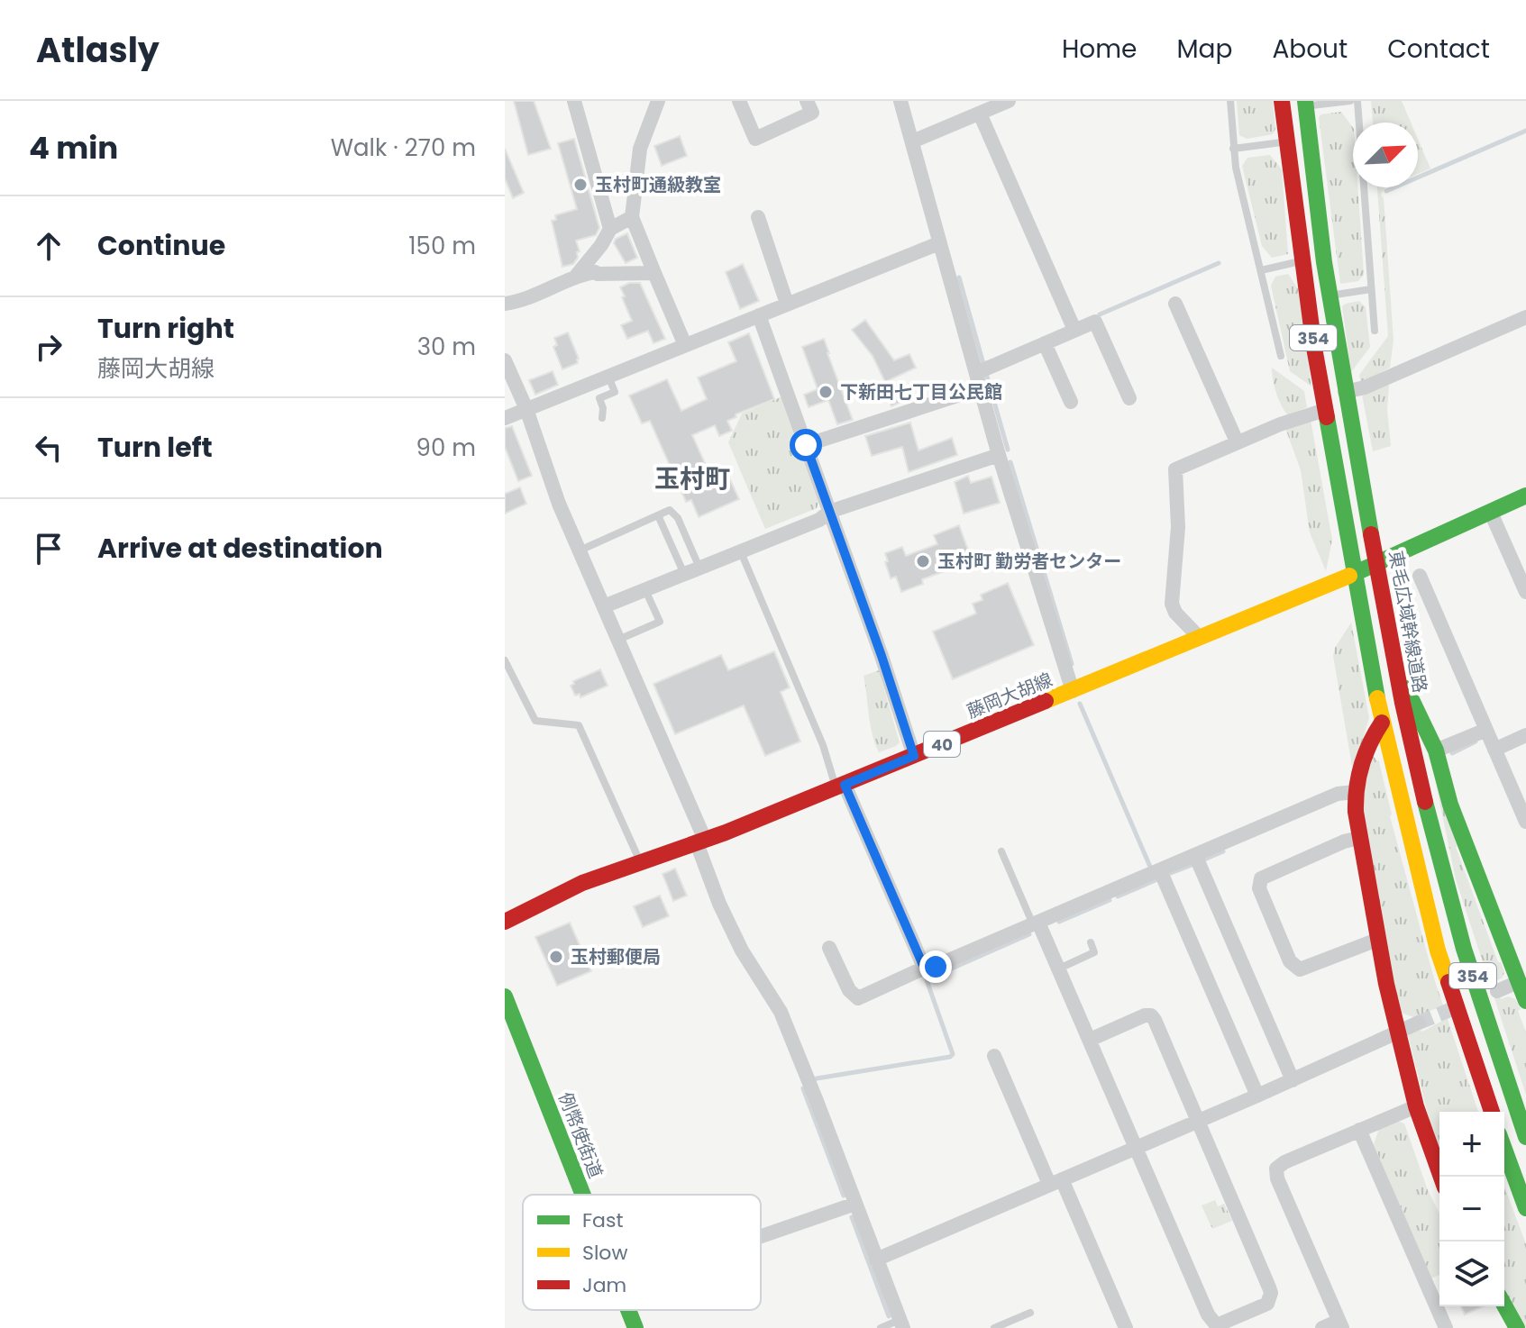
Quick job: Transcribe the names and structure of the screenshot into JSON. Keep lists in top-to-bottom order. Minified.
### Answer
{"streets":{"main road":["354","東毛広域幹線道路","藤岡大胡線","40","例幣使街道"]},"crossings":[["354","藤岡大胡線"],["東毛広域幹線道路","藤岡大胡線"]],"districts":["玉村町"],"places":["玉村町通級教室","下新田七丁目公民館","玉村町 勤労者センター","玉村郵便局"],"legend":["Fast","Slow","Jam"],"north":"top right","page":{"header":"Atlasly","nav":["Home","Map","About","Contact"],"heading":["4 min","Walk · 270 m"],"list":[["Continue","150 m"],["Turn right","藤岡大胡線","30 m"],["Turn left","90 m"],"Arrive at destination"],"map_buttons":["+","−"]}}
